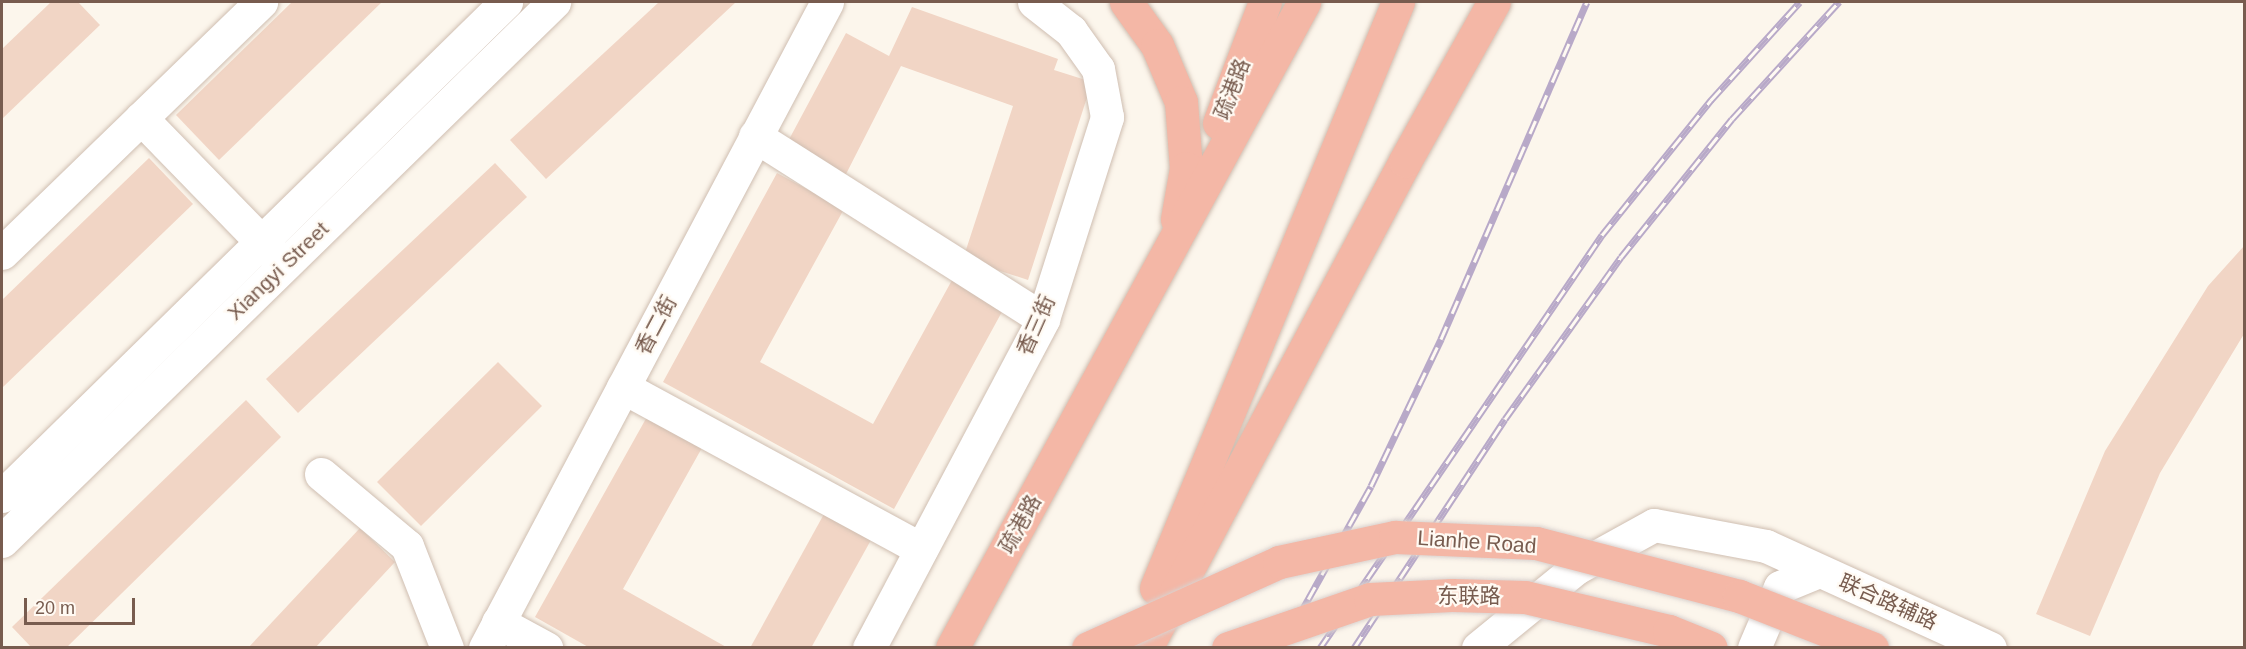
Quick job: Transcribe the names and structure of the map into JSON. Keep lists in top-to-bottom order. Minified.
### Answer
{"streets":{"highway":["疏港路","Lianhe Road","东联路"],"street":["Xiangyi Street","香二街","香三街","联合路辅路"]},"scale_bar":"20 m"}
